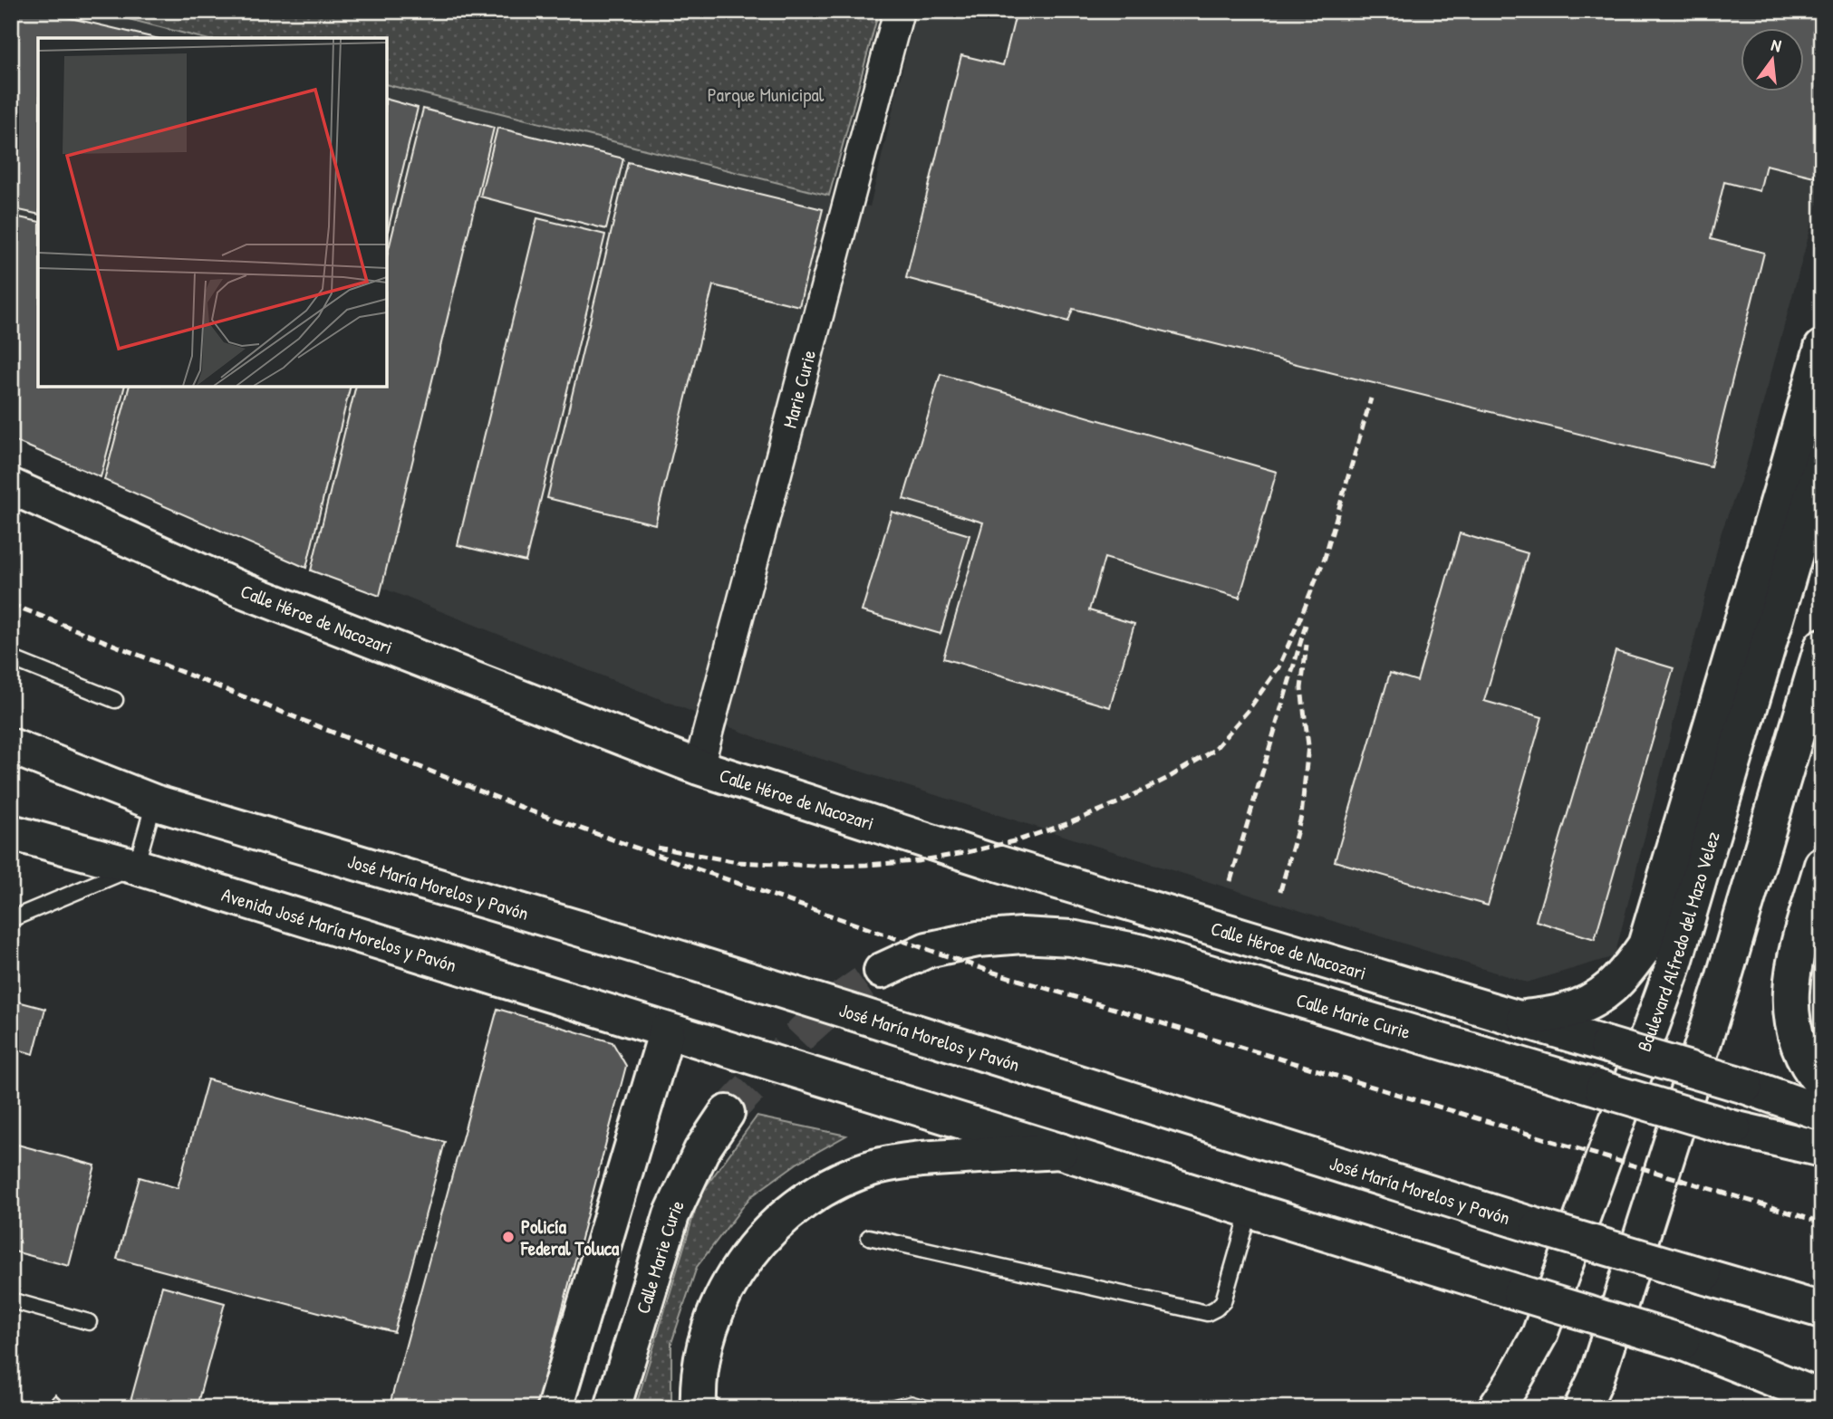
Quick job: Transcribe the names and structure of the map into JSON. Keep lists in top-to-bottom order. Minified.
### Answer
{"streets":{"main road":["Calle Héroe de Nacozari","José María Morelos y Pavón","Avenida José María Morelos y Pavón","Boulevard Alfredo del Mazo Velez","Calle Marie Curie"],"street":["Marie Curie"]},"crossings":[["Marie Curie","Calle Héroe de Nacozari"],["Calle Héroe de Nacozari","Boulevard Alfredo del Mazo Velez"]],"parks":["Parque Municipal"],"places":["Policía Federal Toluca"],"north":"top"}
